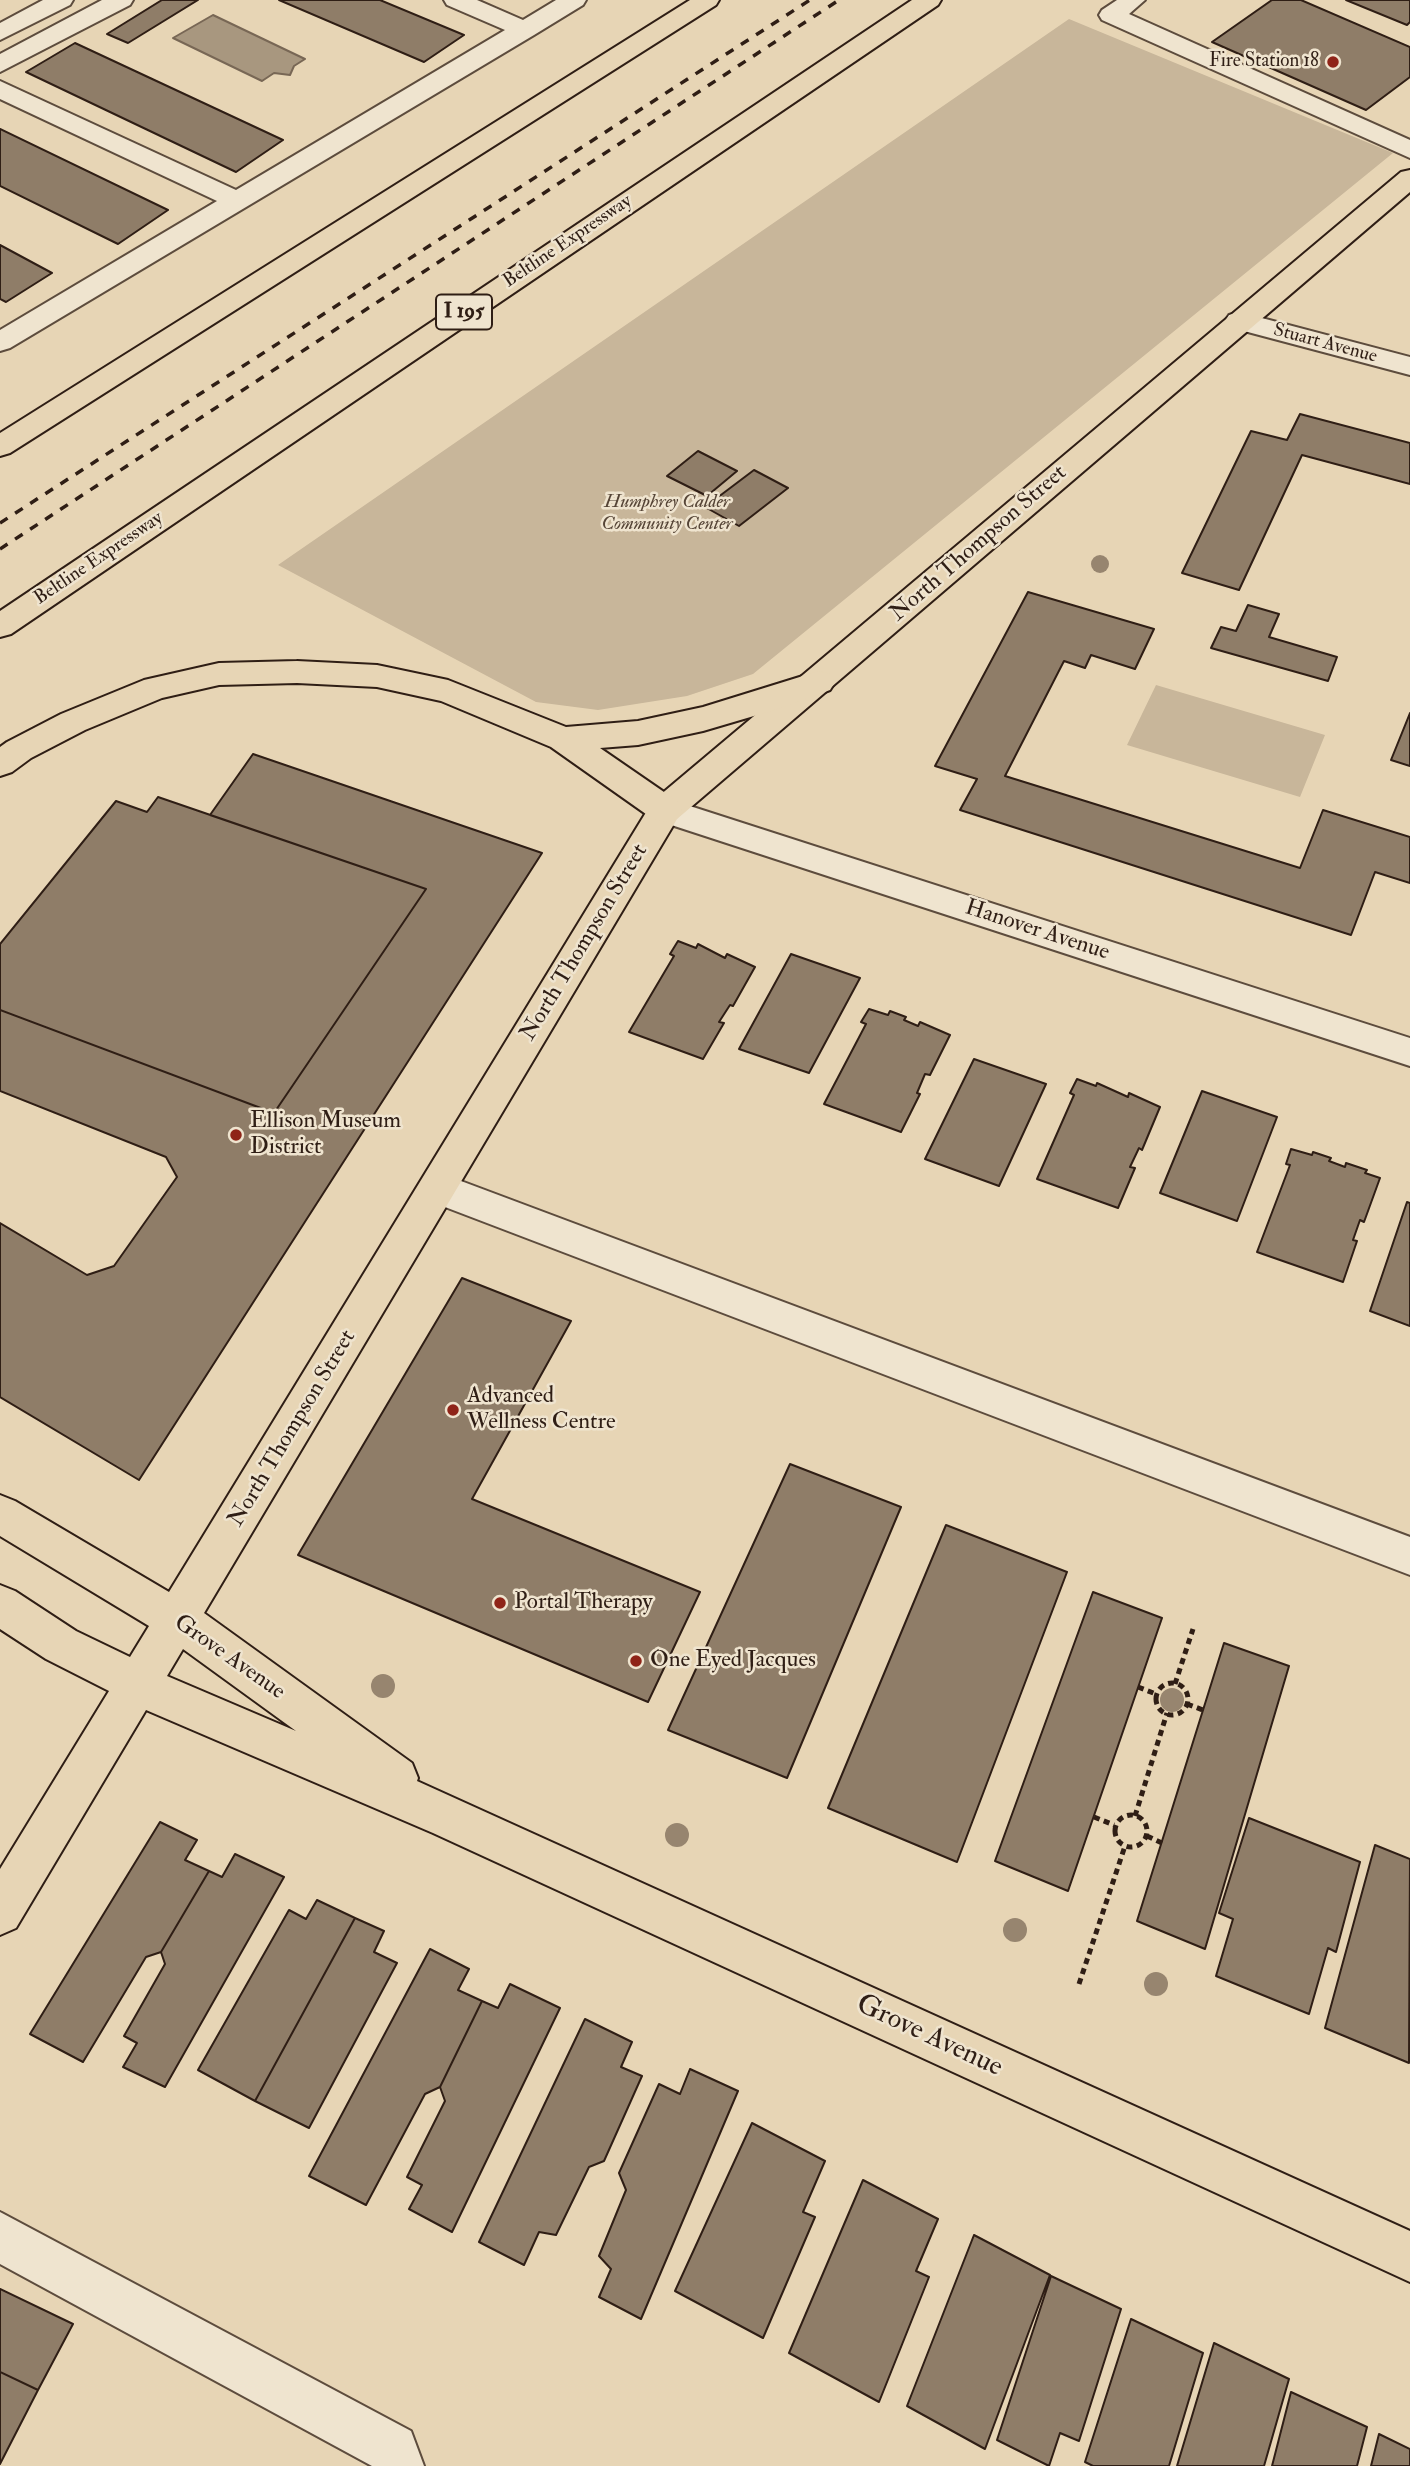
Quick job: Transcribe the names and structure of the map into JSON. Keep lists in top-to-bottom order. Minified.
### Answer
{"streets":{"main road":["Beltline Expressway","I 195","North Thompson Street","Grove Avenue"],"street":["Stuart Avenue","Hanover Avenue"]},"crossings":[["Stuart Avenue","North Thompson Street"],["North Thompson Street","Hanover Avenue"],["North Thompson Street","Grove Avenue"]],"parks":["Humphrey Calder Community Center"],"places":["Fire Station 18","Ellison Museum District","Advanced Wellness Centre","Portal Therapy","One Eyed Jacques"]}
